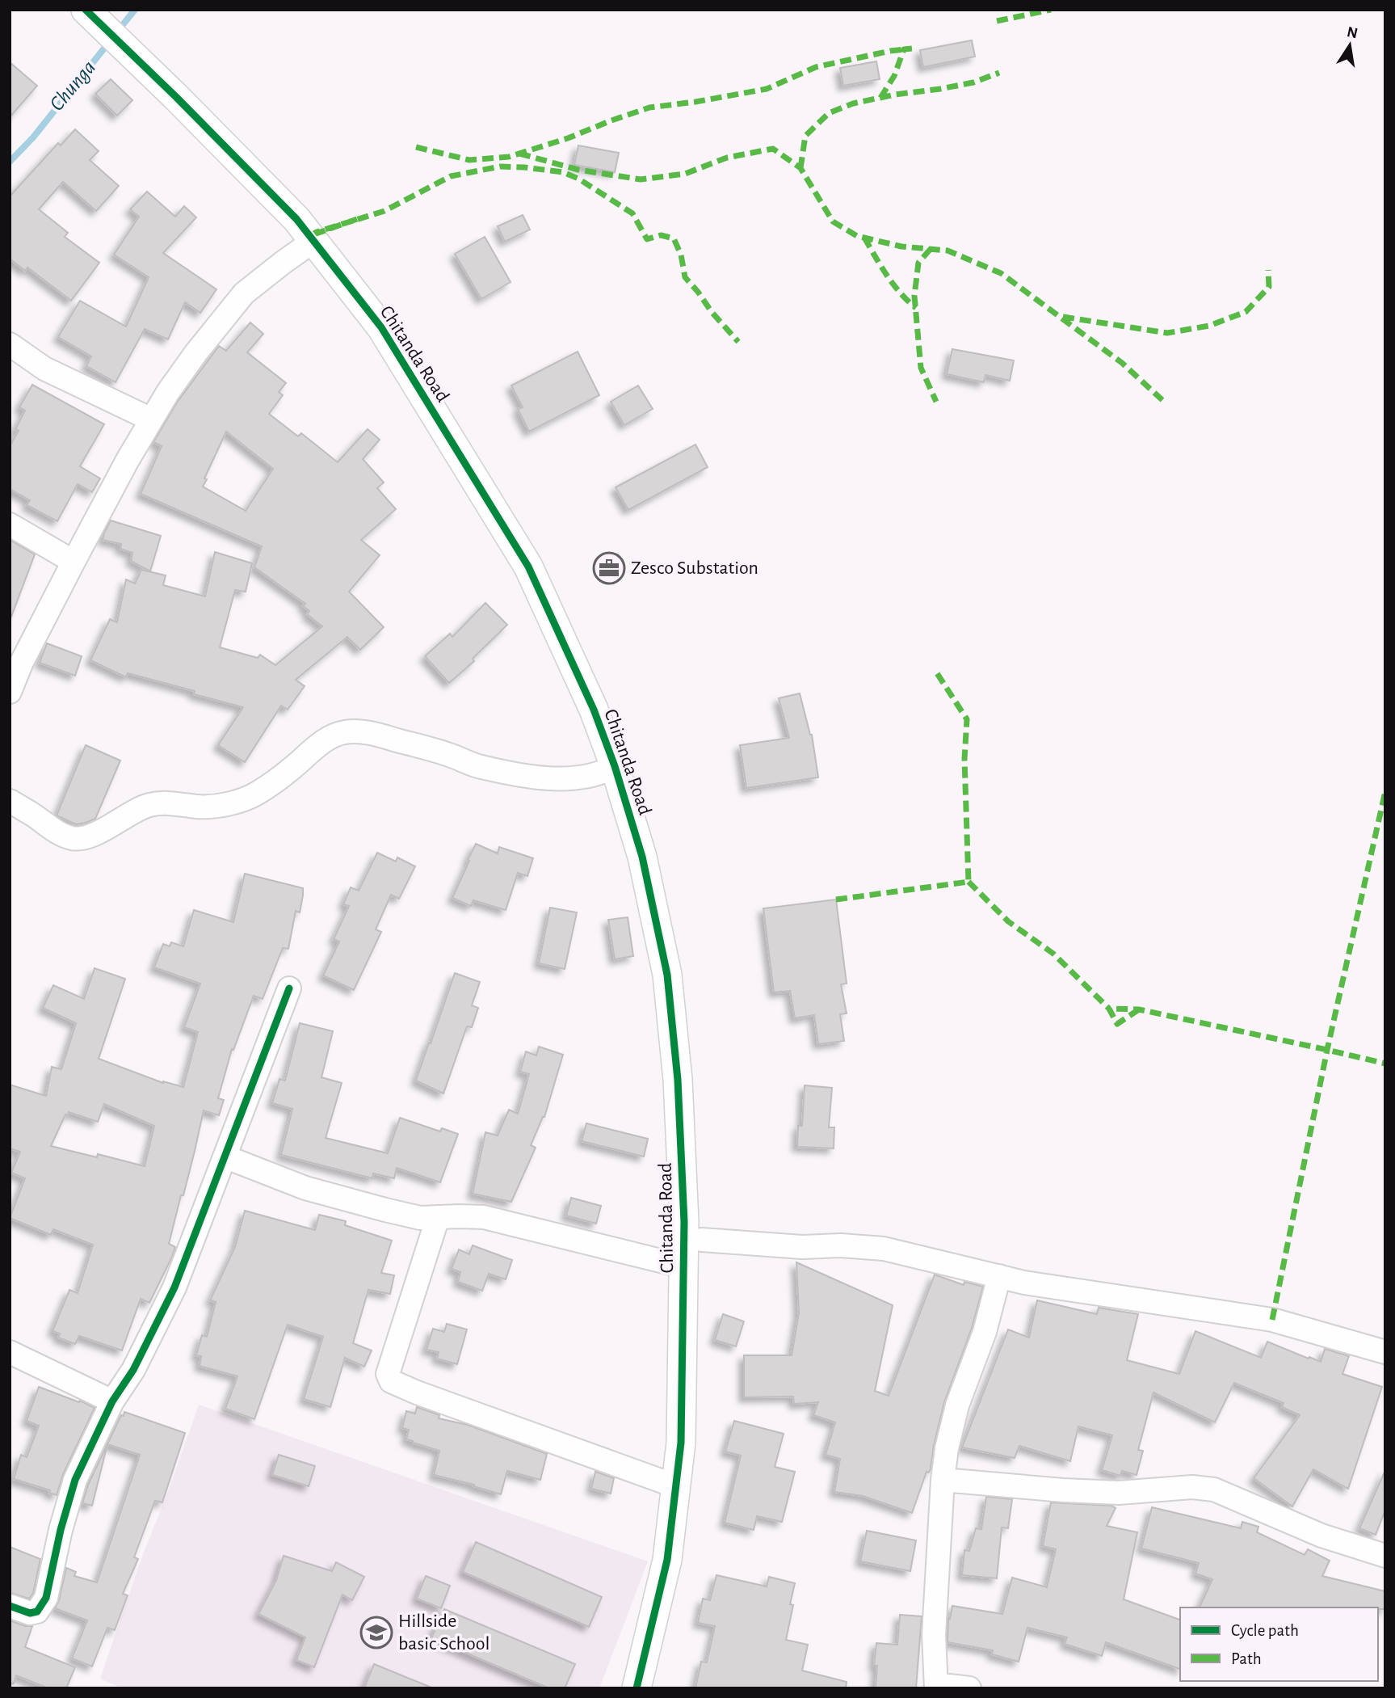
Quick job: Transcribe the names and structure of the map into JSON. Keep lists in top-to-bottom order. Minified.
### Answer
{"streets":{"street":["Chitanda Road"]},"water":["Chunga"],"places":{"office":["Zesco Substation"],"school or university":["Hillside basic School"]},"legend":["Cycle path","Path"],"north":"top"}
